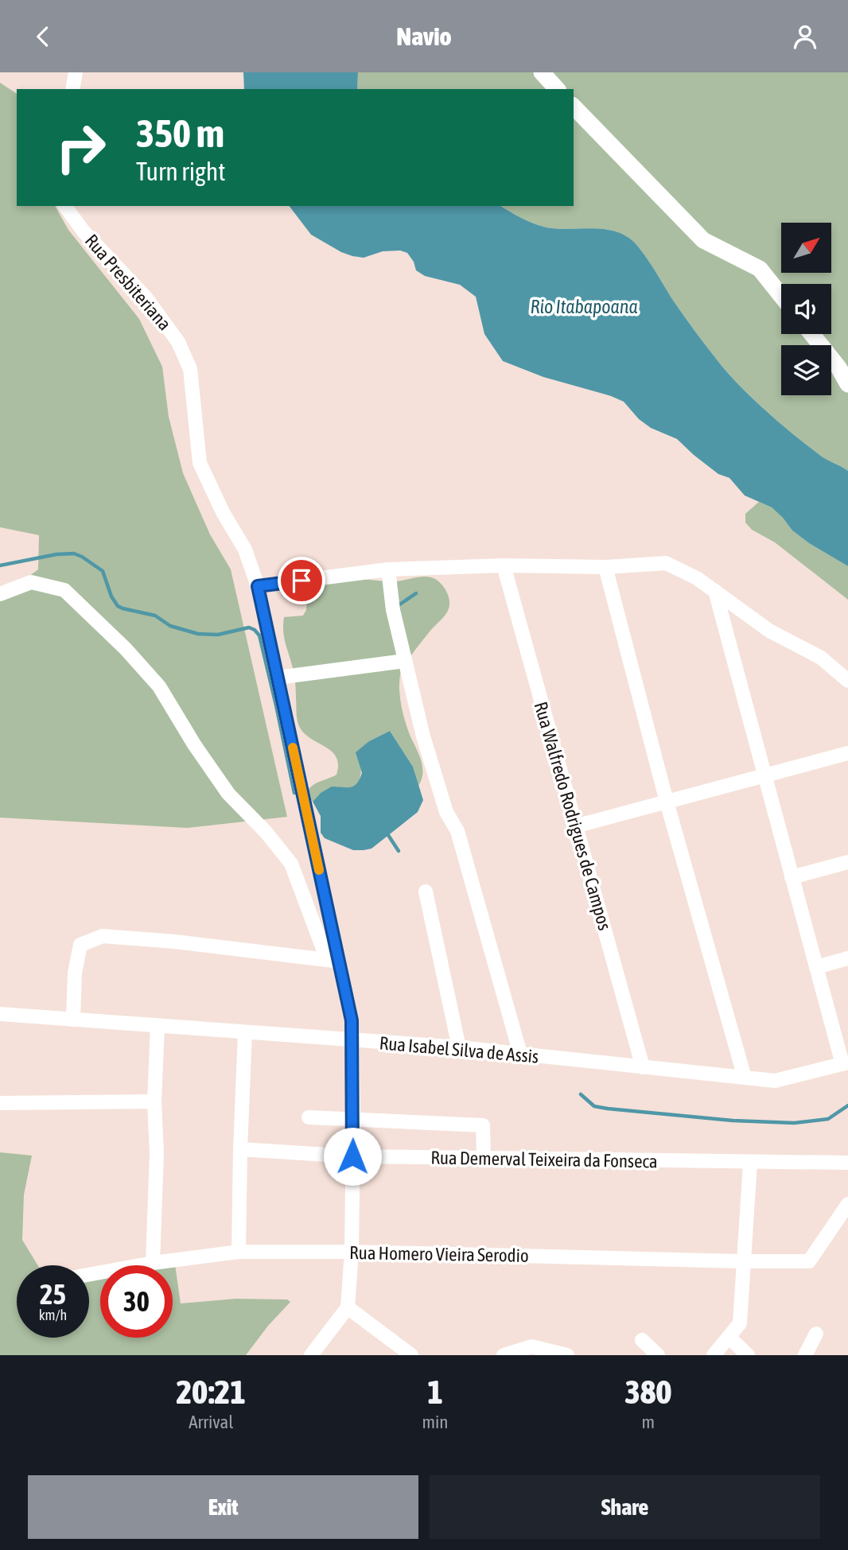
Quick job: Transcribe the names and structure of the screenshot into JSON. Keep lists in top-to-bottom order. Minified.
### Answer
{"streets":{"street":["Rua Presbiteriana","Rua Walfredo Rodrigues de Campos","Rua Isabel Silva de Assis","Rua Demerval Teixeira da Fonseca","Rua Homero Vieira Serodio"]},"crossings":[["Rua Presbiteriana","Rua Isabel Silva de Assis"],["Rua Presbiteriana","Rua Demerval Teixeira da Fonseca"],["Rua Presbiteriana","Rua Homero Vieira Serodio"],["Rua Walfredo Rodrigues de Campos","Rua Isabel Silva de Assis"]],"water":["Rio Itabapoana"],"north":"top right","page":{"header":"Navio","turn":["350 m","Turn right"],"speed":"25 km/h","limit":"30","eta":["20:21","Arrival","1","min","380","m"],"buttons":["Exit","Share"]}}
